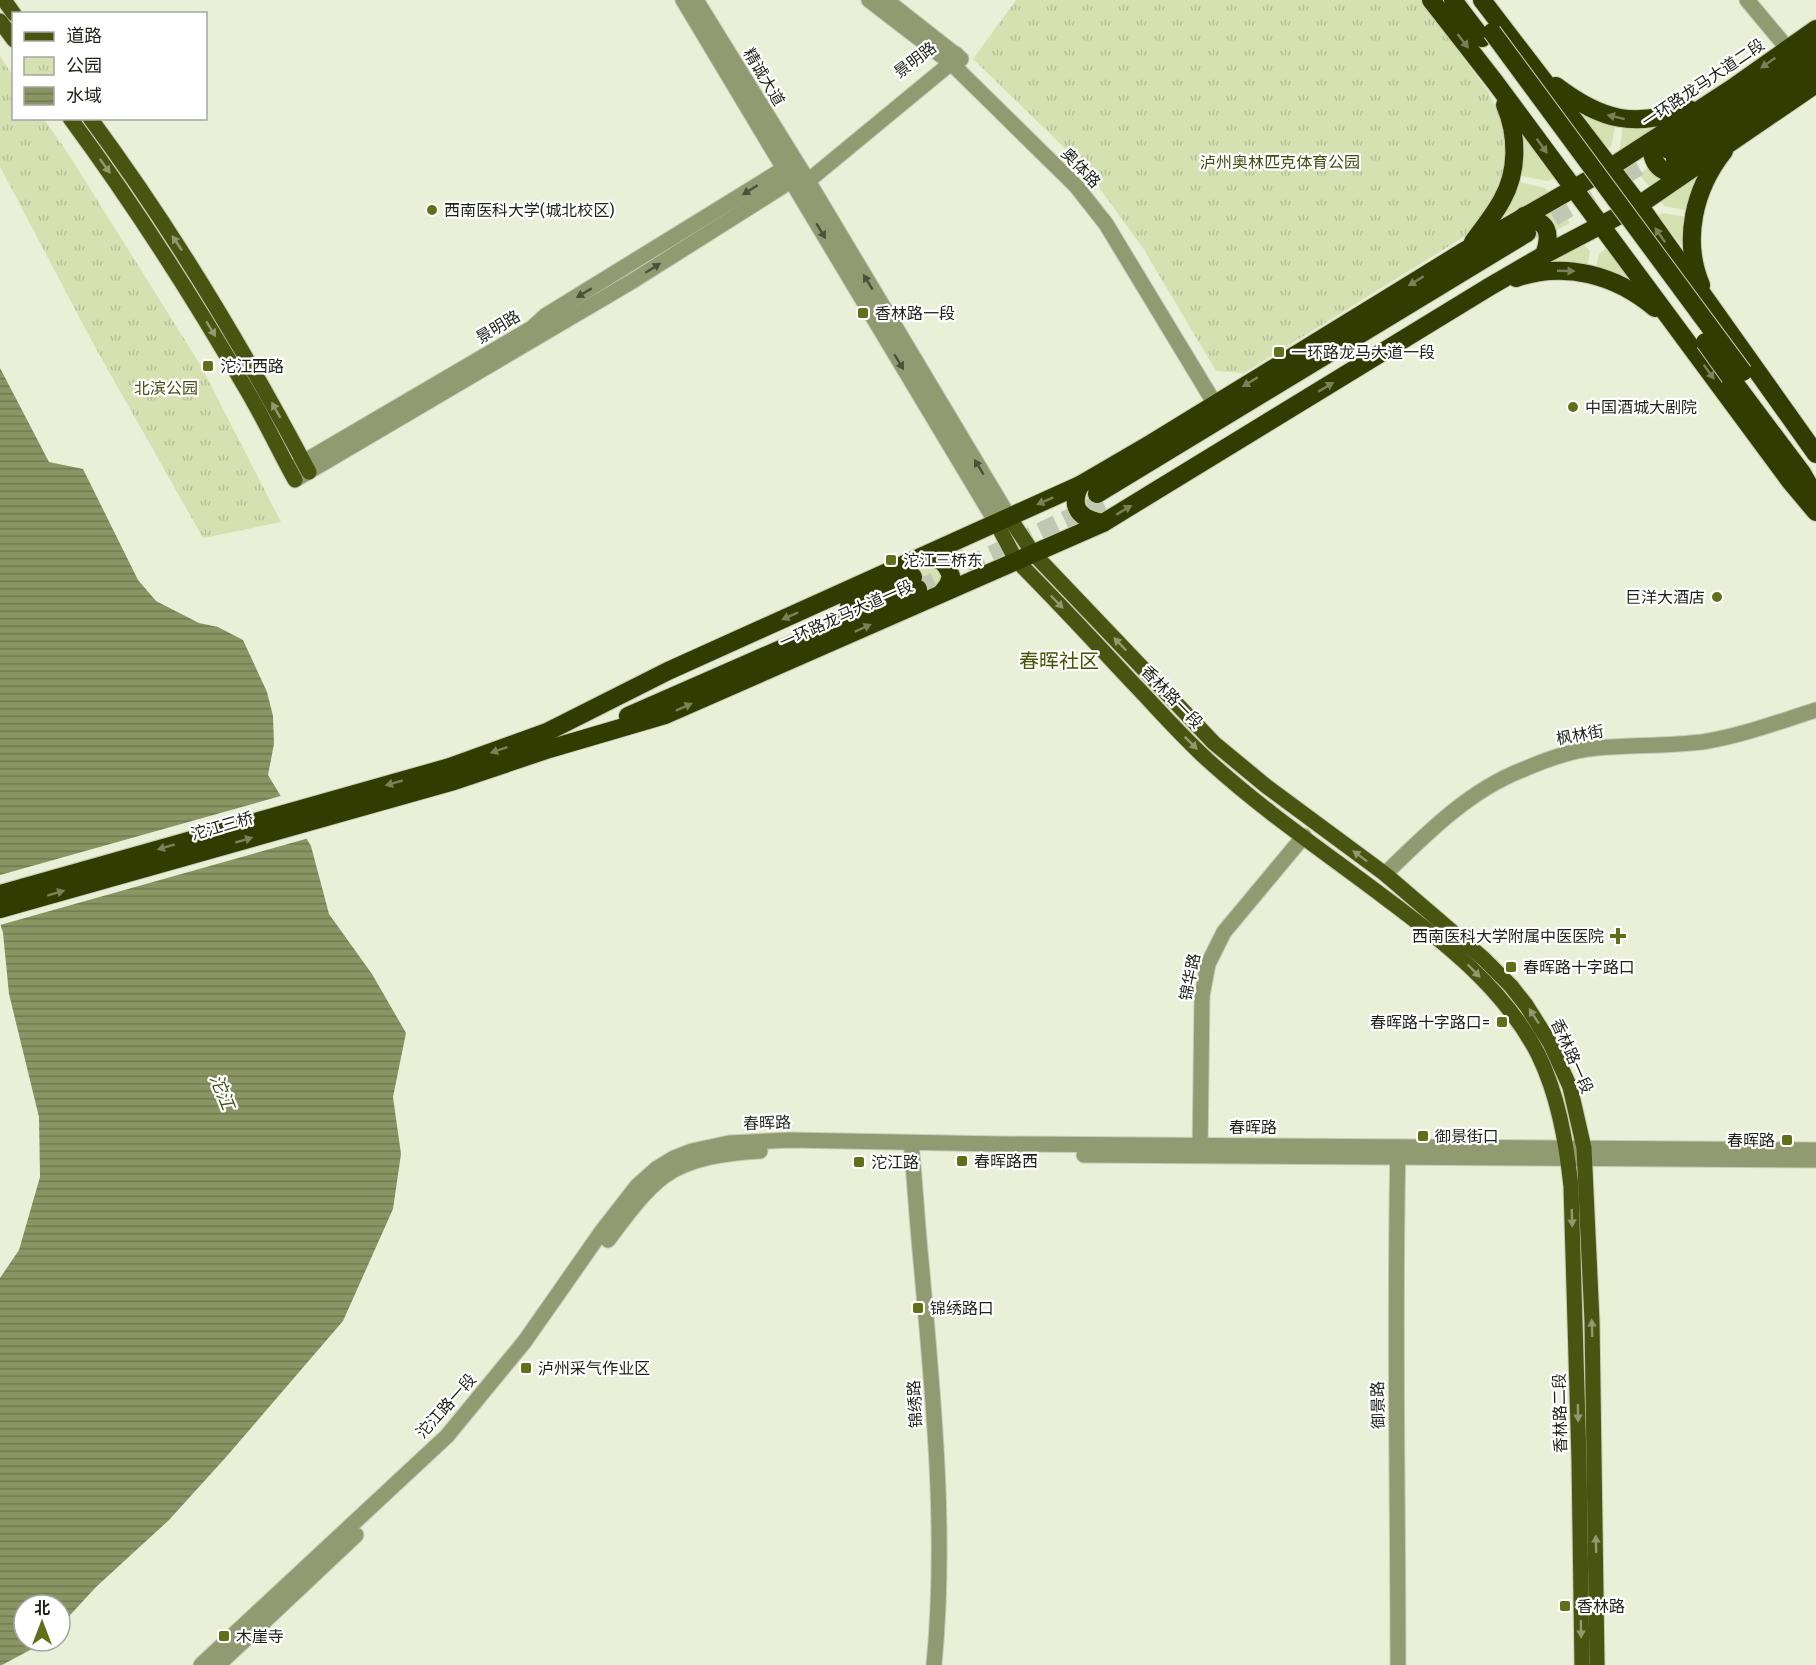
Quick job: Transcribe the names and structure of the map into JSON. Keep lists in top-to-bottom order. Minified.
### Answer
{"streets":{"highway":["一环路龙马大道二段","一环路龙马大道一段","沱江三桥"],"main road":["香林路一段","香林路二段"],"street":["景明路","精诚大道","奥体路","枫林街","锦华路","春晖路","锦绣路","御景路","沱江路一段"]},"crossings":[["景明路","精诚大道"],["景明路","奥体路"],["景明路","香林路一段"],["精诚大道","香林路一段"],["一环路龙马大道二段","一环路龙马大道一段"],["奥体路","一环路龙马大道一段"],["一环路龙马大道一段","香林路一段"],["一环路龙马大道一段","沱江三桥"],["香林路一段","枫林街"],["香林路一段","锦华路"],["香林路一段","春晖路"],["香林路一段","香林路二段"],["锦华路","春晖路"],["春晖路","锦绣路"],["春晖路","御景路"],["春晖路","沱江路一段"],["春晖路","香林路二段"]],"districts":["春晖社区"],"water":["沱江"],"parks":["泸州奥林匹克体育公园","北滨公园"],"places":{"other":["西南医科大学(城北校区)","中国酒城大剧院","巨洋大酒店"],"transit":["香林路一段","一环路龙马大道一段","沱江西路","沱江三桥东","春晖路十字路口","春晖路十字路口=","御景街口","春晖路","春晖路西","沱江路","锦绣路口","泸州采气作业区","香林路","木崖寺"],"health":["西南医科大学附属中医医院"]},"legend":["道路","公园","水域"],"north":"top"}
